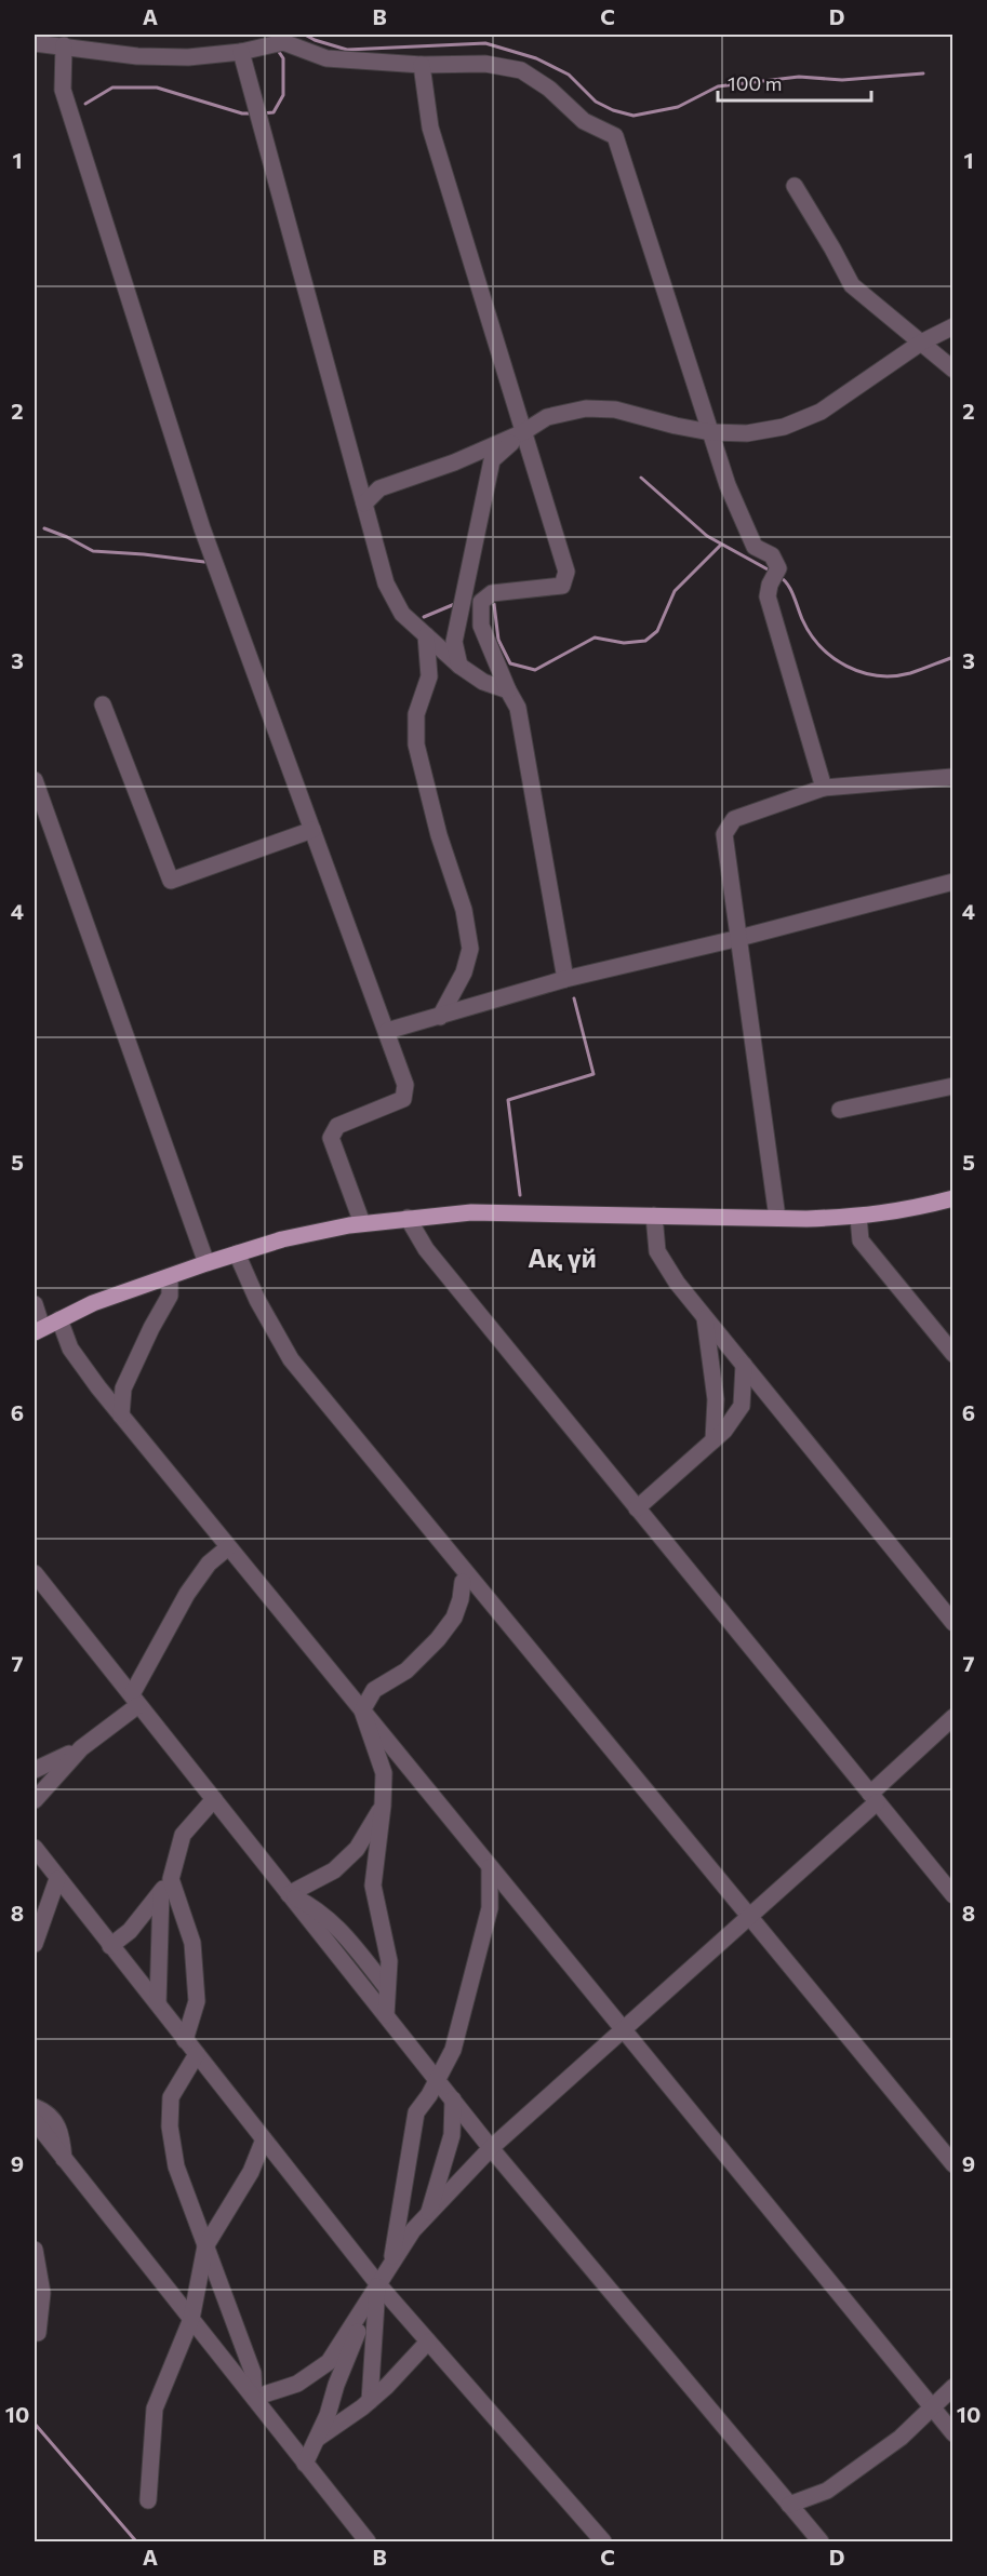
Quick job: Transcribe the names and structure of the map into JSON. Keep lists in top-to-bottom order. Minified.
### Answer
{"districts":["Ақ үй"],"scale_bar":"100 m","grid":{"columns":["A","B","C","D"],"rows":["1","2","3","4","5","6","7","8","9","10"]}}
